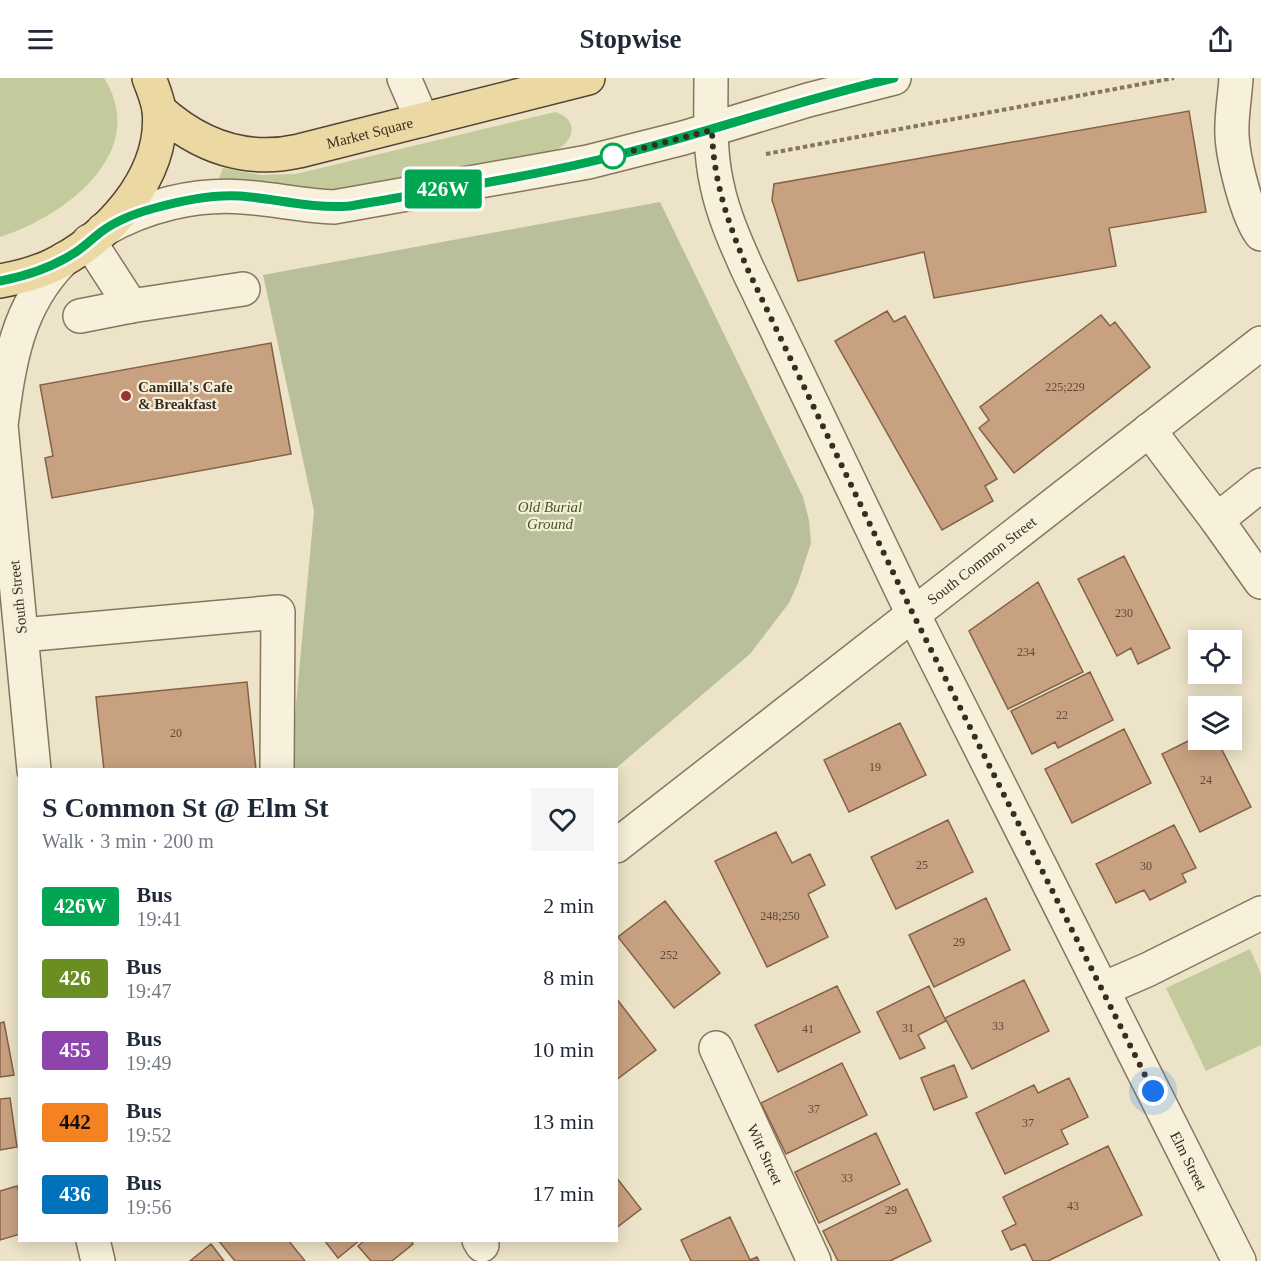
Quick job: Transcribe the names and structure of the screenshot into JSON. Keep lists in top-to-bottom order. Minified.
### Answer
{"streets":{"main road":["Market Square"],"street":["South Common Street","South Street","Witt Street","Elm Street"]},"crossings":[["South Common Street","Elm Street"]],"parks":["Old Burial Ground"],"places":["Camilla's Cafe & Breakfast"],"lines":["bus line 426W"],"house_numbers":["225;229","230","234","22","20","19","24","25","30","248;250","29","252","33","31","41","37","37","33","43","29"],"page":{"header":"Stopwise","on_map":"426W","heading":["S Common St @ Elm St","Walk · 3 min · 200 m"],"list":[{"mark":"426W","name":"Bus","note":"19:41","value":"2 min"},{"mark":"426","name":"Bus","note":"19:47","value":"8 min"},{"mark":"455","name":"Bus","note":"19:49","value":"10 min"},{"mark":"442","name":"Bus","note":"19:52","value":"13 min"},{"mark":"436","name":"Bus","note":"19:56","value":"17 min"}]}}
